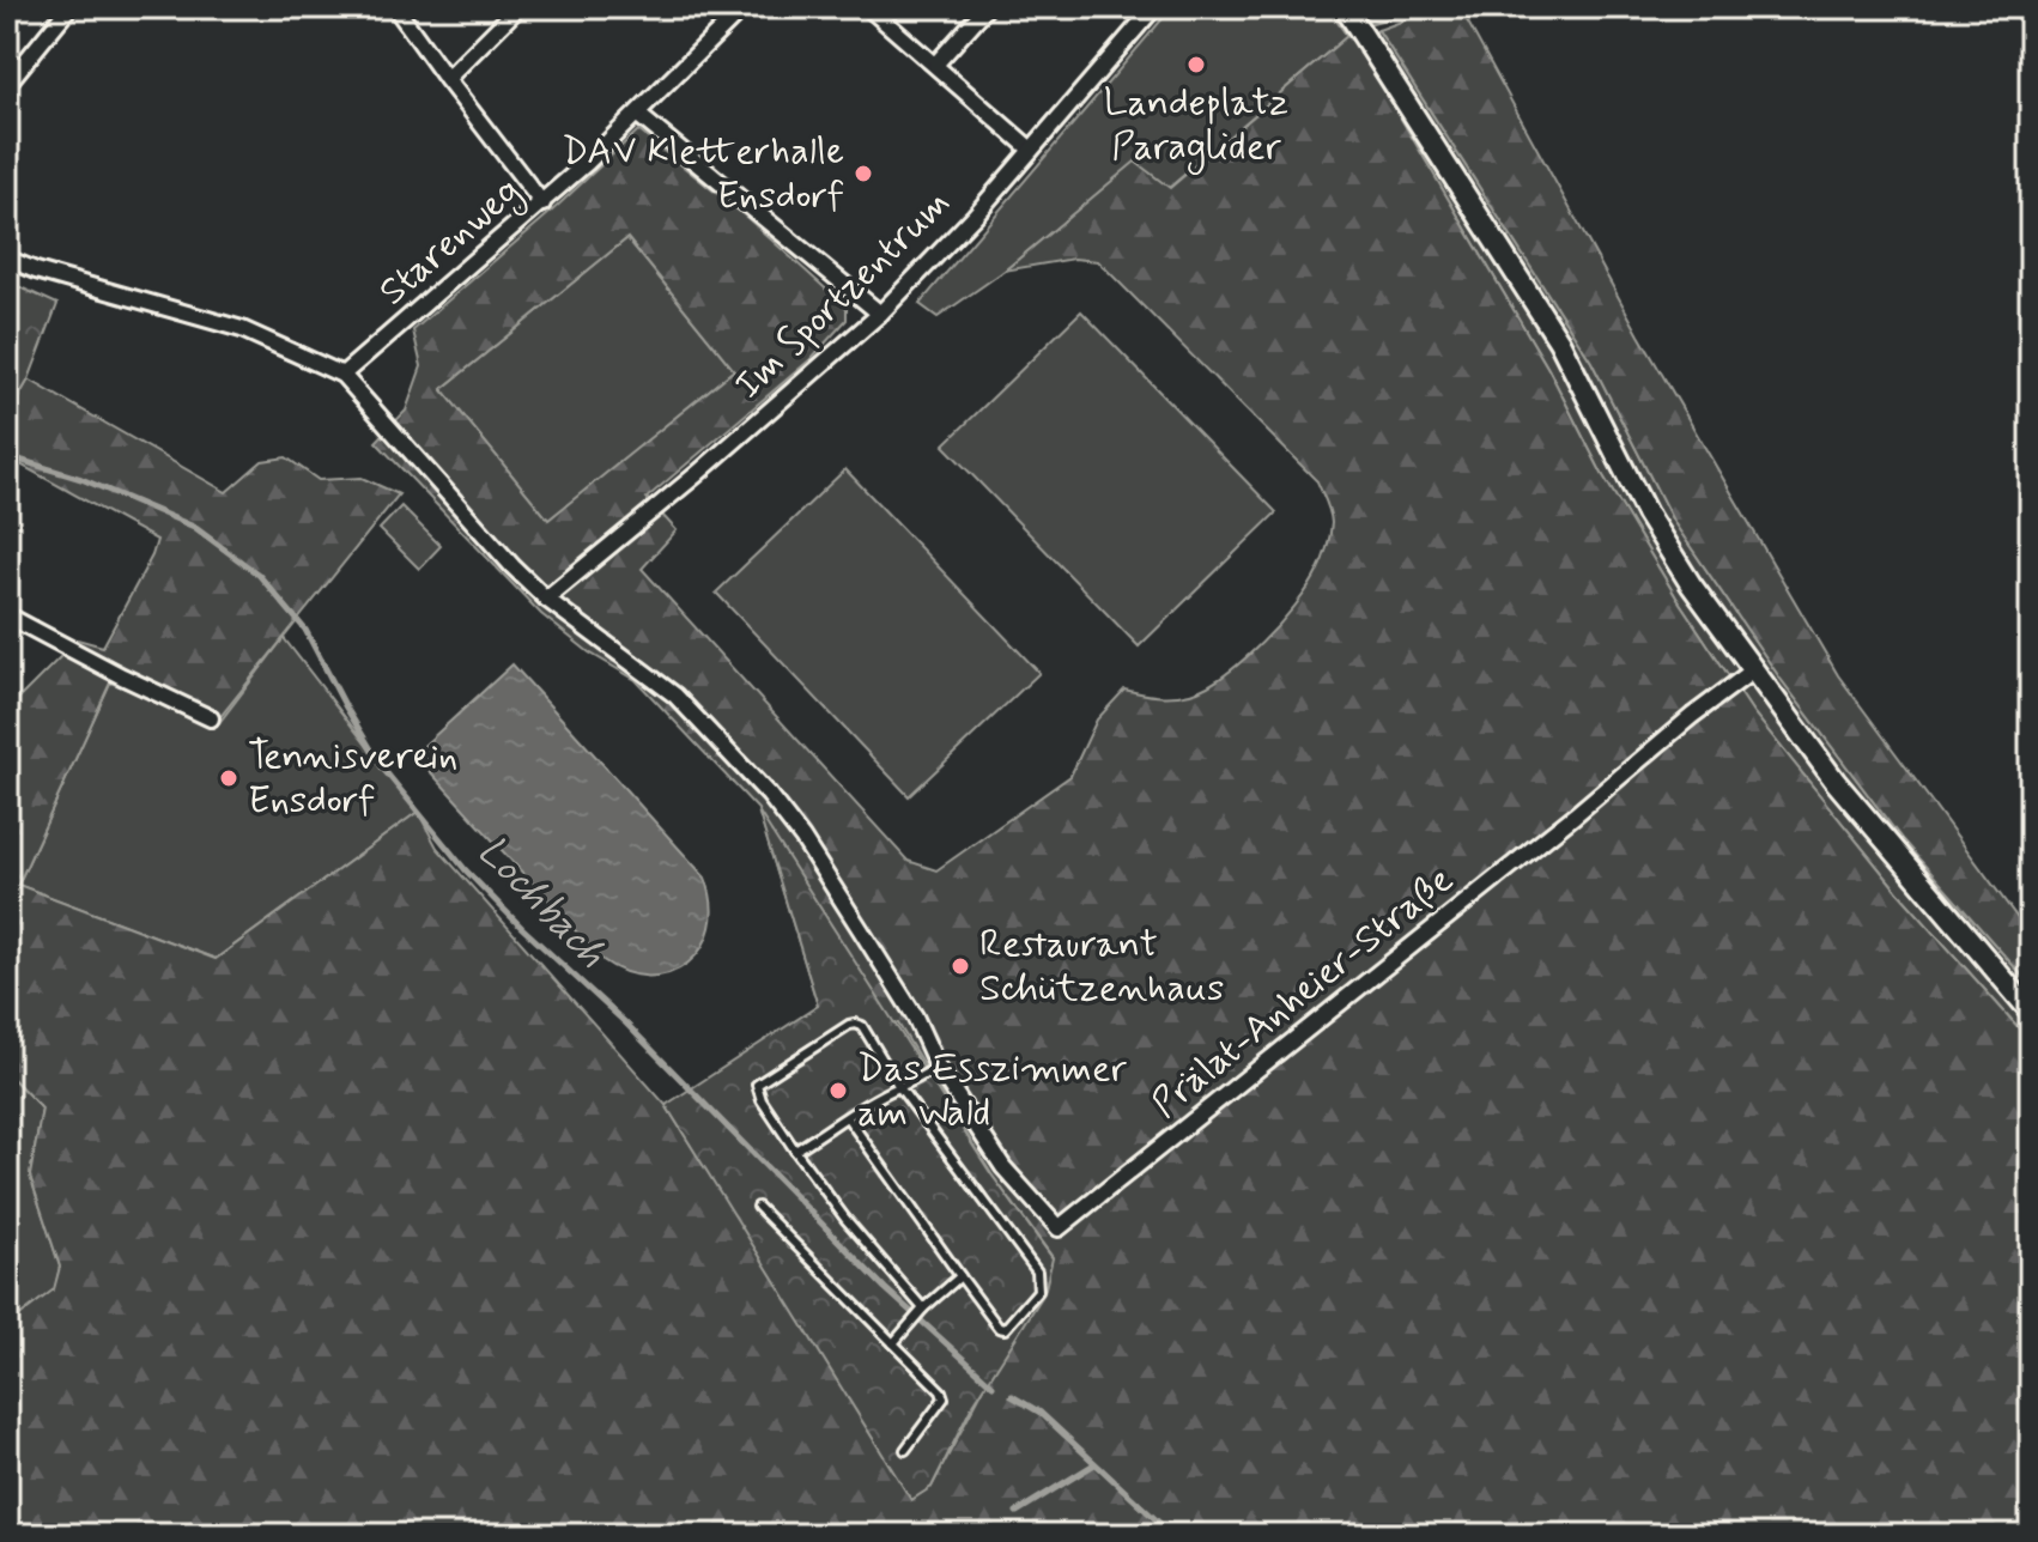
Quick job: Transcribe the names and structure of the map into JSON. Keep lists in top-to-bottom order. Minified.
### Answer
{"streets":{"street":["Starenweg","Im Sportzentrum","Prälat-Anheier-Straße"]},"crossings":[["Starenweg","Prälat-Anheier-Straße"],["Im Sportzentrum","Prälat-Anheier-Straße"]],"water":["Lochbach"],"places":["Landeplatz Paraglider","DAV Kletterhalle Ensdorf","Tennisverein Ensdorf","Restaurant Schützenhaus","Das Esszimmer am Wald"]}
